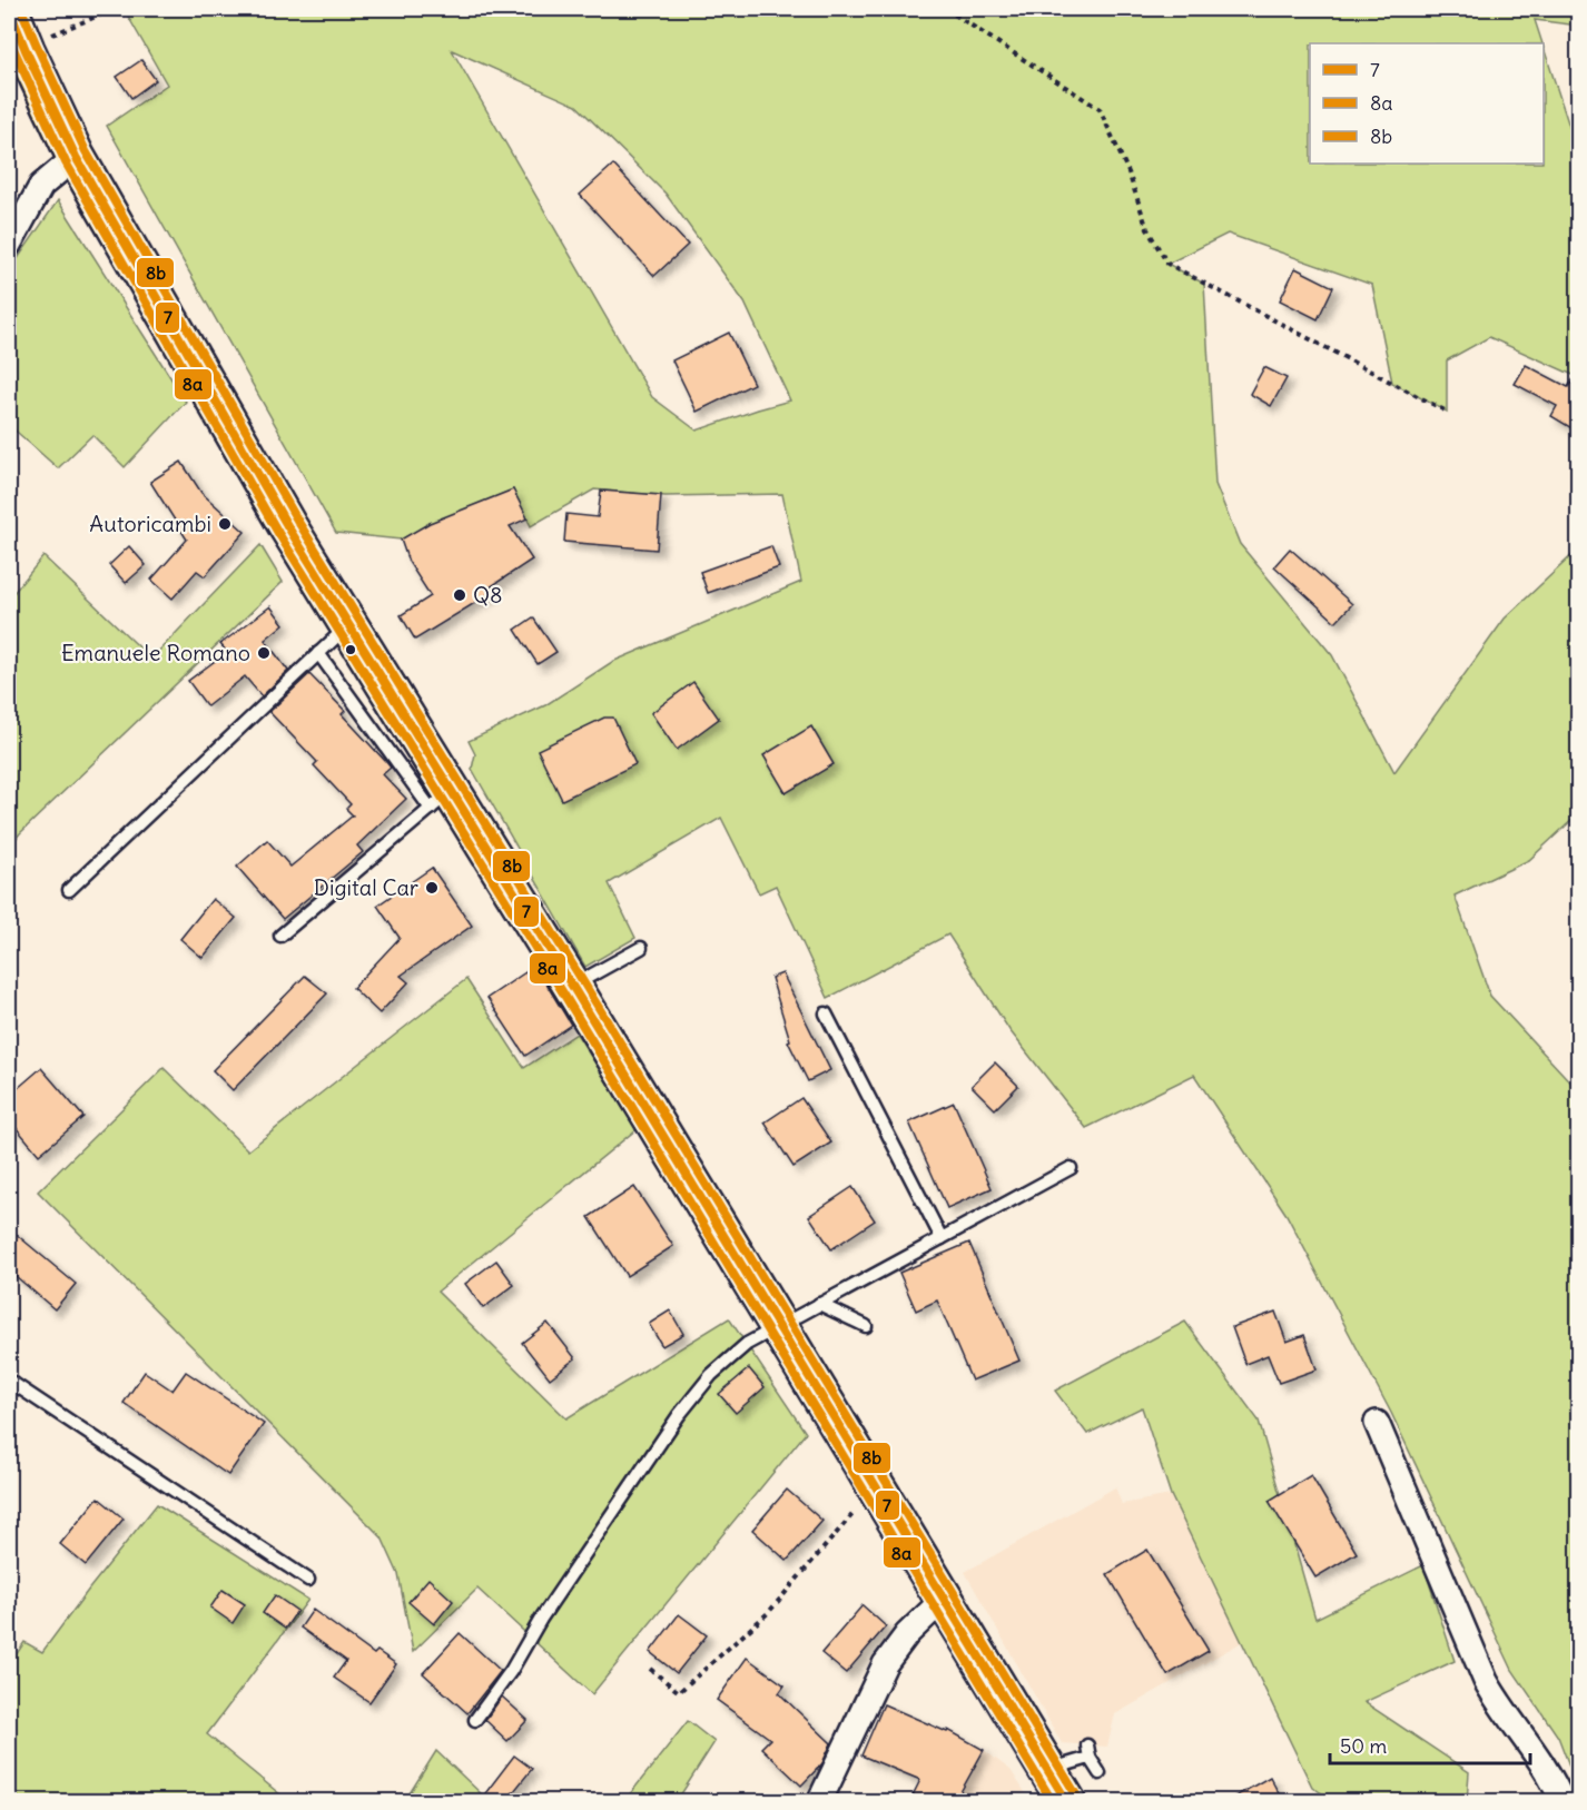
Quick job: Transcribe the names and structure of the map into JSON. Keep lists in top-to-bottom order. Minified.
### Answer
{"places":["Autoricambi","Q8","Emanuele Romano","Digital Car"],"lines":["transit line 7","transit line 8b","transit line 8a"],"legend":["7","8a","8b"],"scale_bar":"50 m"}
